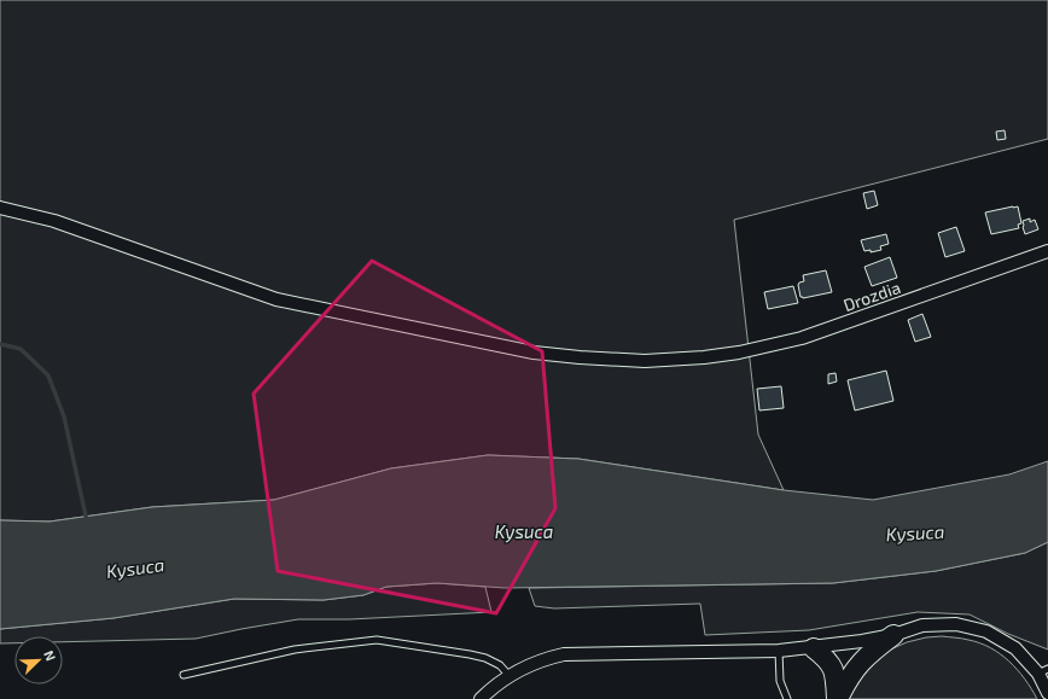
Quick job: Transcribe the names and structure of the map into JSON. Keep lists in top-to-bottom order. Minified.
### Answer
{"streets":{"street":["Drozdia"]},"water":["Kysuca"],"north":"top right"}
